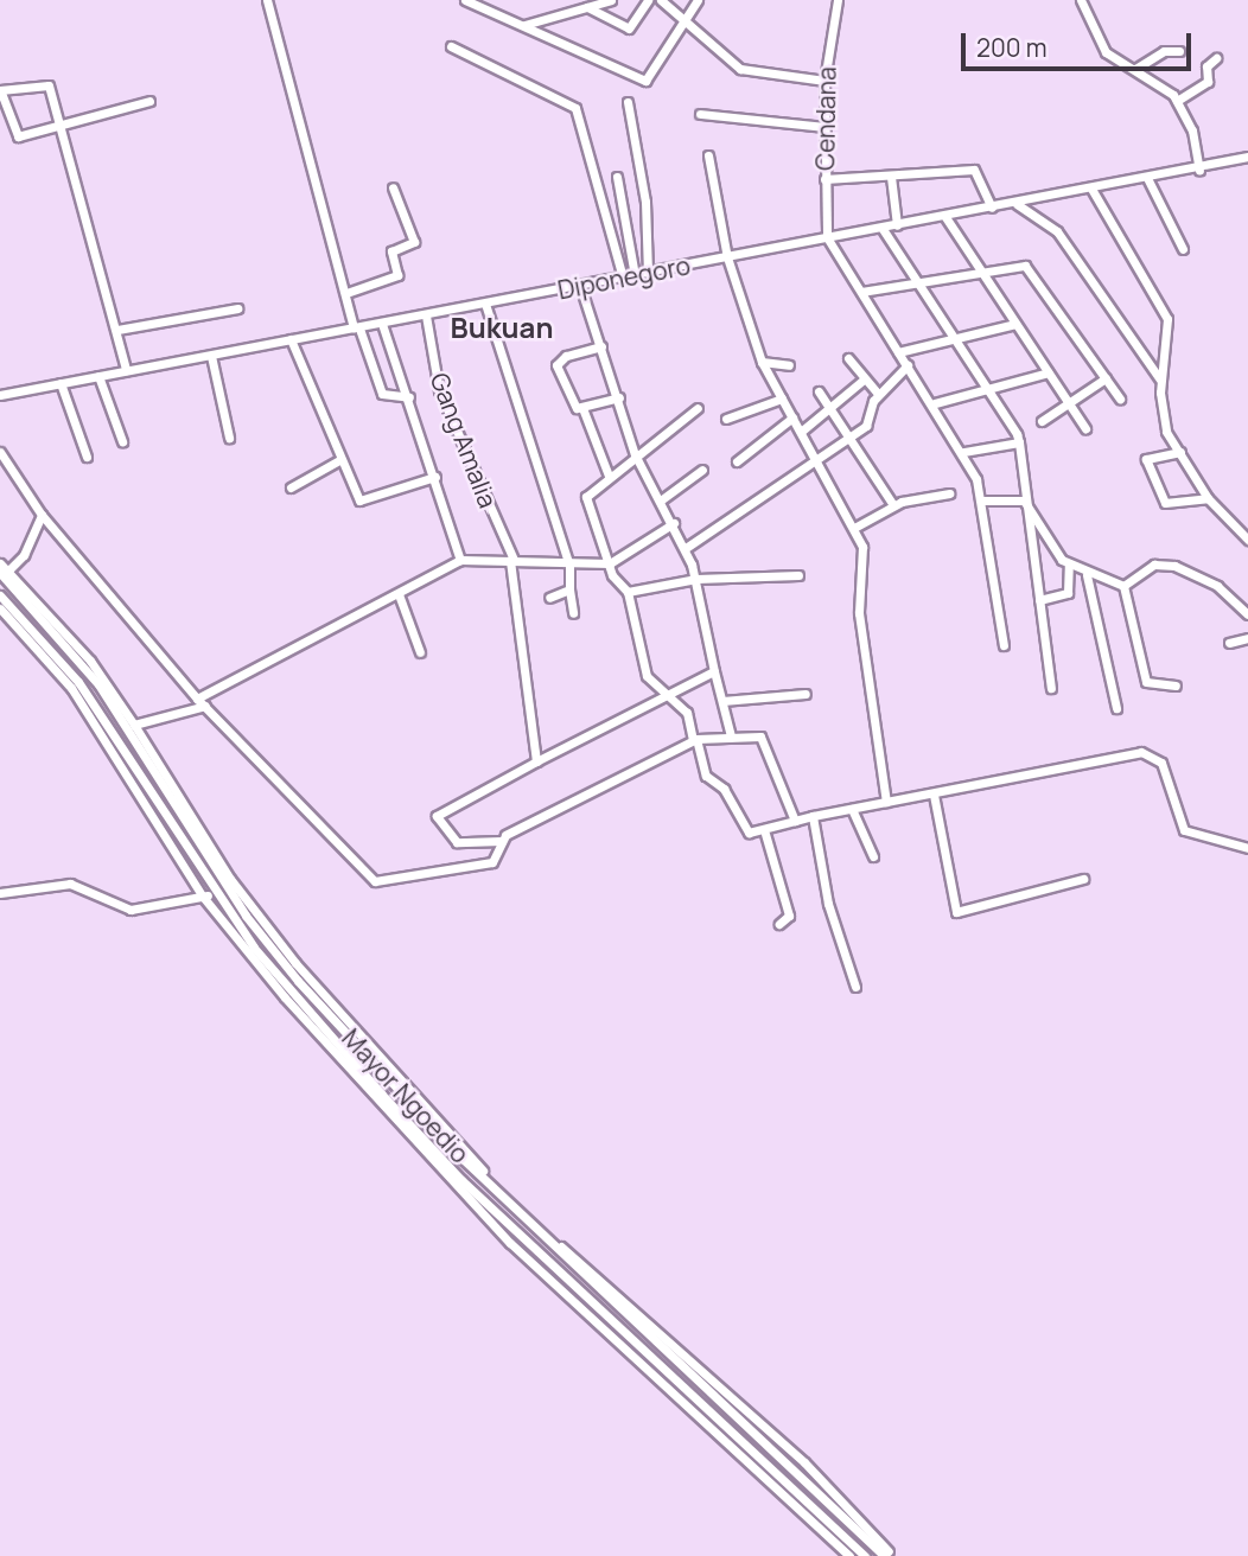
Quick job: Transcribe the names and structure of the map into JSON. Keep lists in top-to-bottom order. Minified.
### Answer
{"streets":{"street":["Cendana","Diponegoro","Gang Amalia","Mayor Ngoedio"]},"crossings":[["Cendana","Diponegoro"],["Diponegoro","Gang Amalia"]],"districts":["Bukuan"],"scale_bar":"200 m"}
